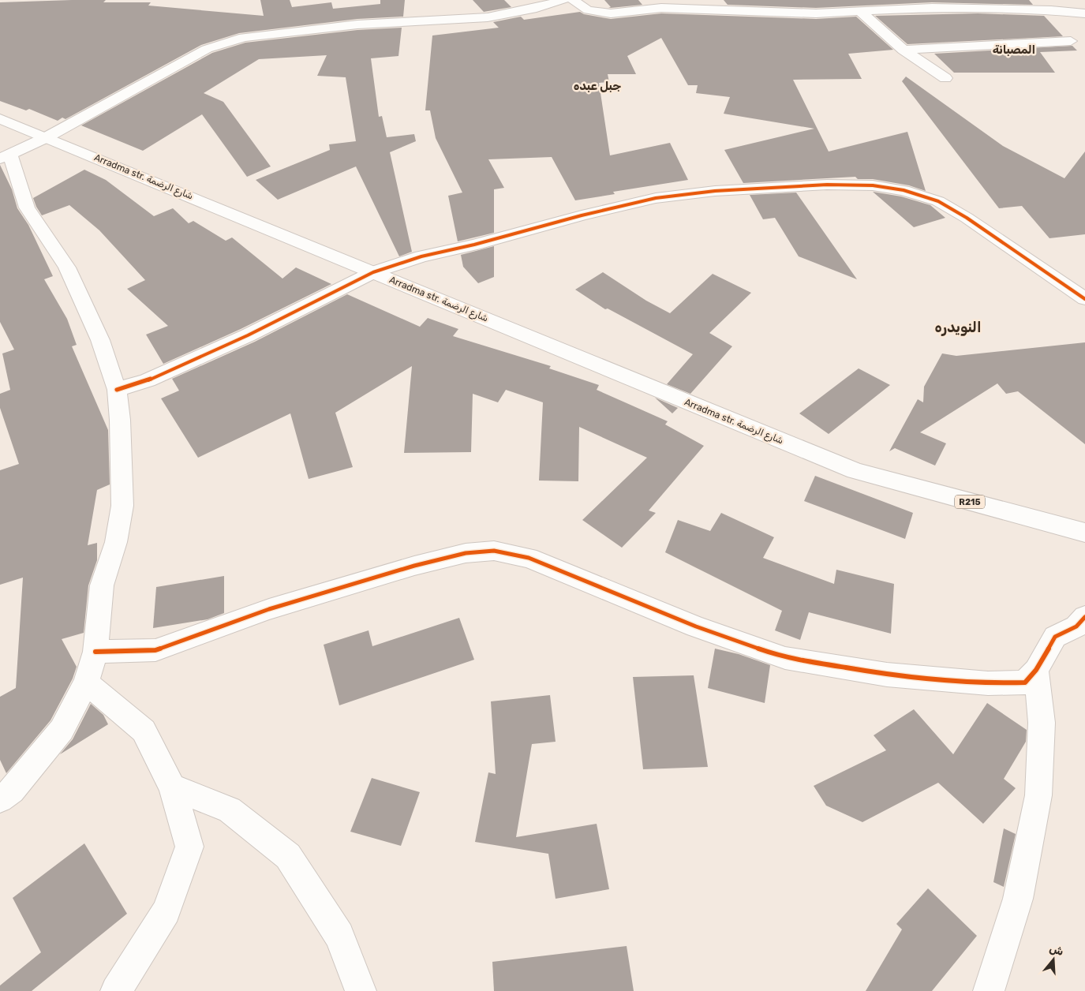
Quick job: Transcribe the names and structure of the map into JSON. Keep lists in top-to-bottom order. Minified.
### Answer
{"streets":{"street":["Arradma str. شارع الرضمة","R215"]},"districts":["المصبانة","جبل عبده","النويدره"],"north":"top"}
